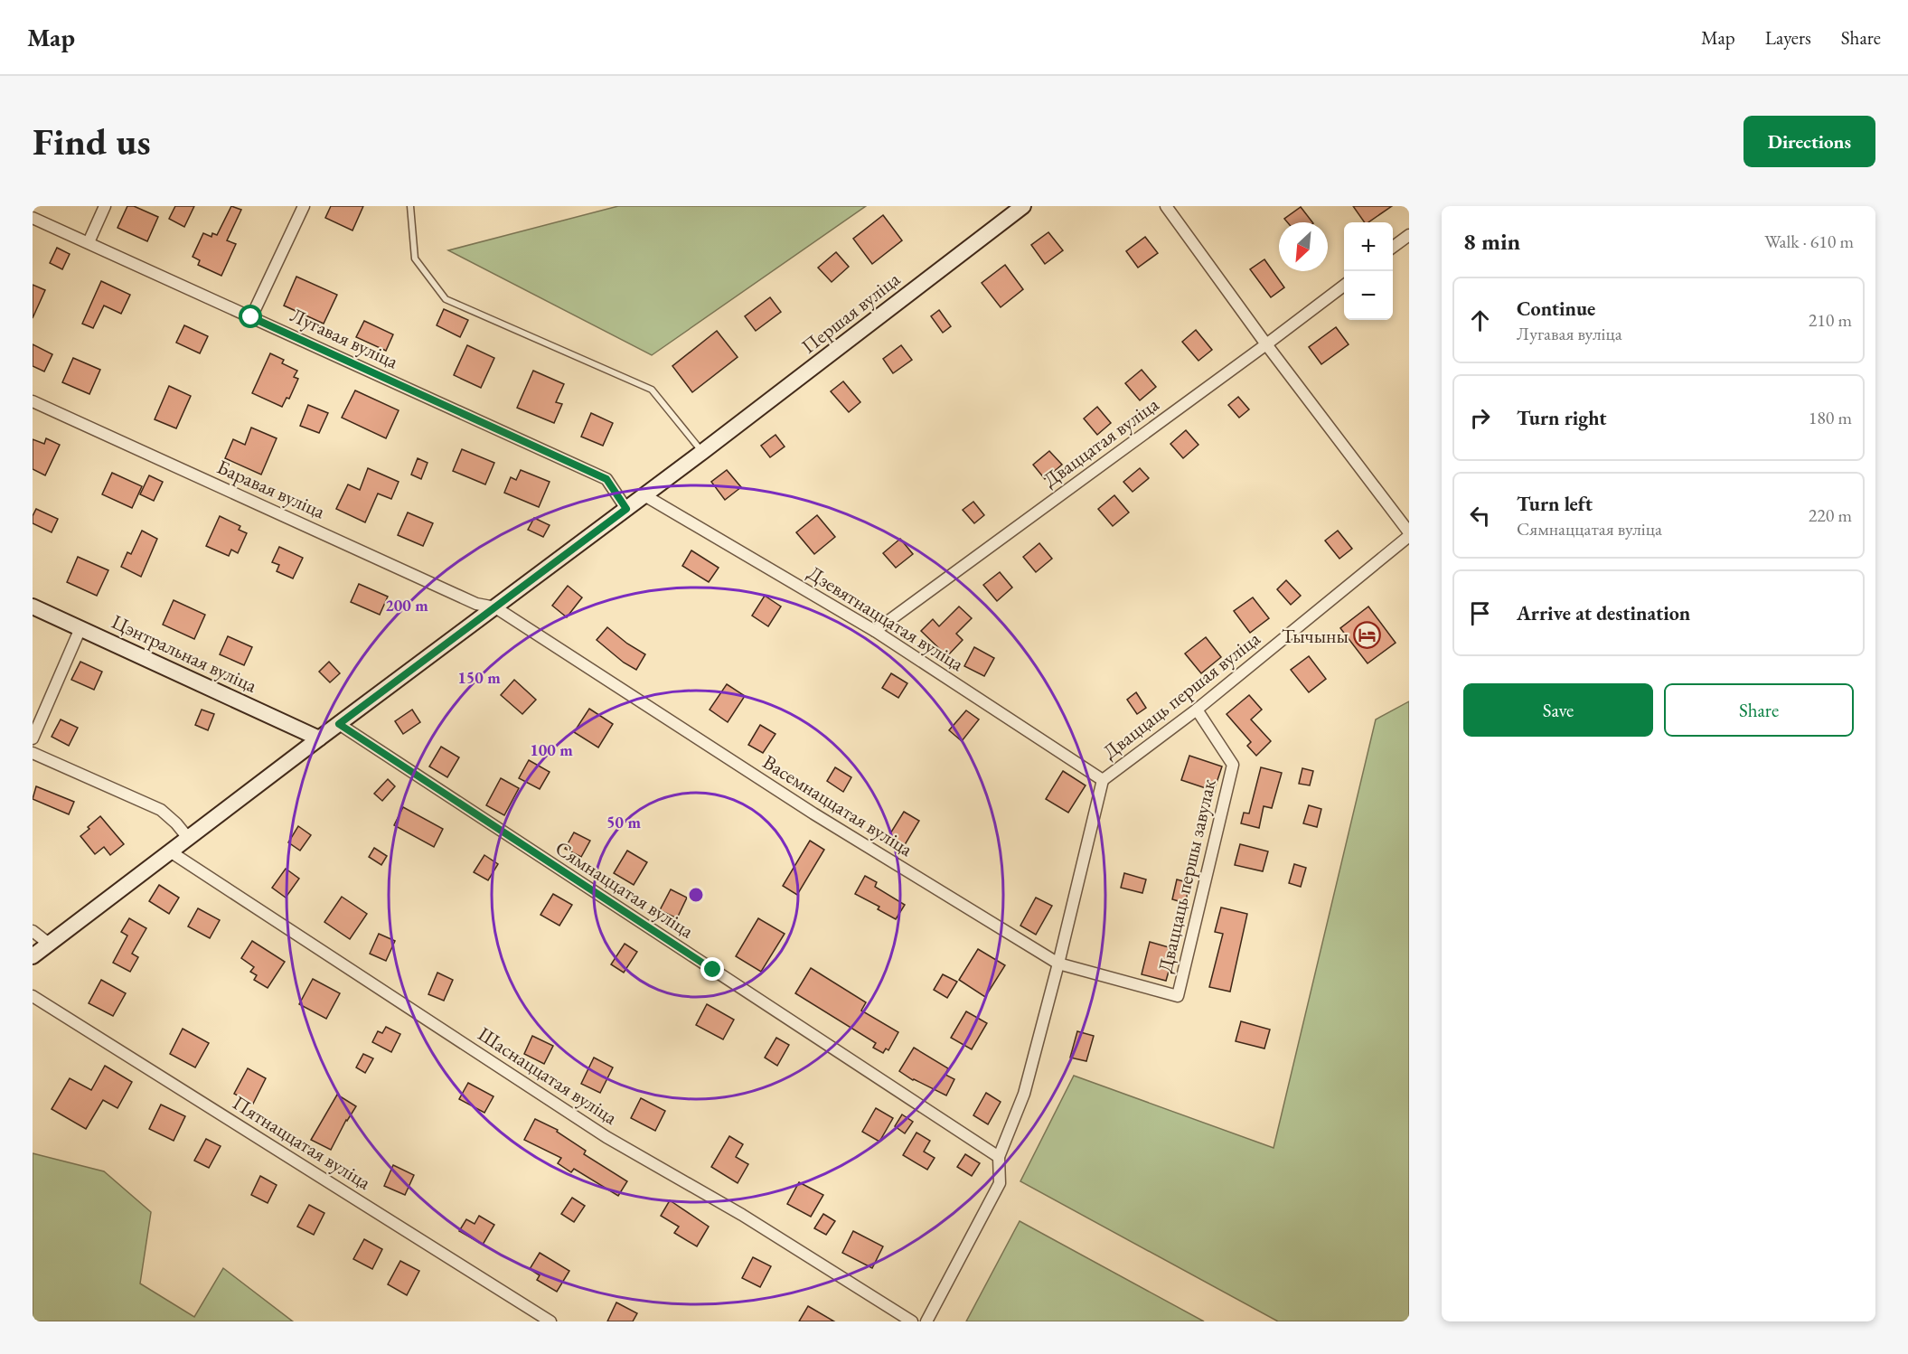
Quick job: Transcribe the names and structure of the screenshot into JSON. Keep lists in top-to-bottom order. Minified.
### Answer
{"streets":{"main road":["Першая вуліца","Цэнтральная вуліца"],"street":["Лугавая вуліца","Дваццатая вуліца","Баравая вуліца","Дзевятнаццатая вуліца","Дваццаць першая вуліца","Васемнаццатая вуліца","Дваццаць першы завулак","Сямнаццатая вуліца","Шаснаццатая вуліца","Пятнаццатая вуліца"]},"crossings":[["Першая вуліца","Лугавая вуліца"],["Першая вуліца","Баравая вуліца"],["Першая вуліца","Дзевятнаццатая вуліца"],["Першая вуліца","Цэнтральная вуліца"],["Першая вуліца","Васемнаццатая вуліца"],["Першая вуліца","Сямнаццатая вуліца"],["Першая вуліца","Шаснаццатая вуліца"],["Дваццатая вуліца","Дзевятнаццатая вуліца"],["Баравая вуліца","Васемнаццатая вуліца"],["Дзевятнаццатая вуліца","Дваццаць першая вуліца"],["Дваццаць першая вуліца","Дваццаць першы завулак"],["Васемнаццатая вуліца","Дваццаць першы завулак"]],"places":{"hotel":["Тычыны"]},"north":"bottom left","page":{"header":"Map","nav":["Map","Layers","Share"],"buttons":["Directions",["Save","Share"]],"title":"Find us","heading":["8 min","Walk · 610 m"],"map_buttons":["+","−"],"list":[["Continue","Лугавая вуліца","210 m"],["Turn right","180 m"],["Turn left","Сямнаццатая вуліца","220 m"],"Arrive at destination"]},"rings":["200 m","150 m","100 m","50 m"]}
